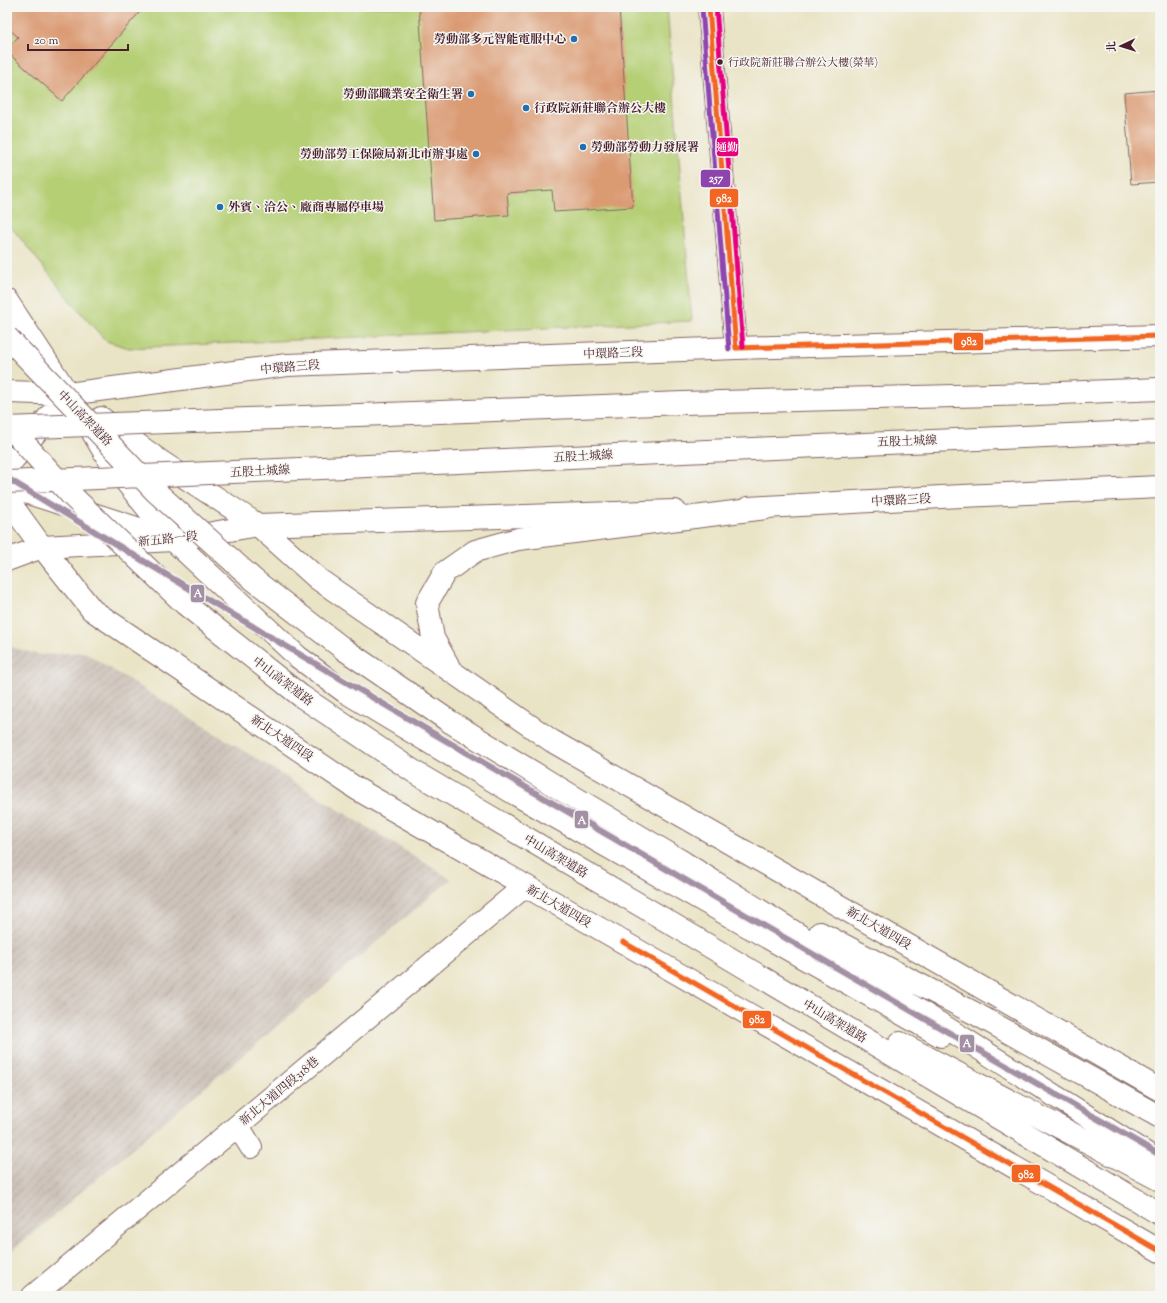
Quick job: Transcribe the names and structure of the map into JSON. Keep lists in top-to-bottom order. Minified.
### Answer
{"streets":{"main road":["中環路三段","中山高架道路","五股土城線","新五路一段","新北大道四段","新北大道四段318巷"]},"crossings":[["中環路三段","新五路一段"],["中環路三段","新北大道四段"],["新五路一段","新北大道四段"],["新北大道四段","新北大道四段318巷"]],"places":["勞動部多元智能電服中心","行政院新莊聯合辦公大樓(榮華)","勞動部職業安全衛生署","行政院新莊聯合辦公大樓","勞動部勞動力發展署","勞動部勞工保險局新北市辦事處","外賓、洽公、廠商專屬停車場"],"lines":["transit line 982","transit line 通勤","transit line 257","transit line A"],"scale_bar":"20 m","north":"left"}
